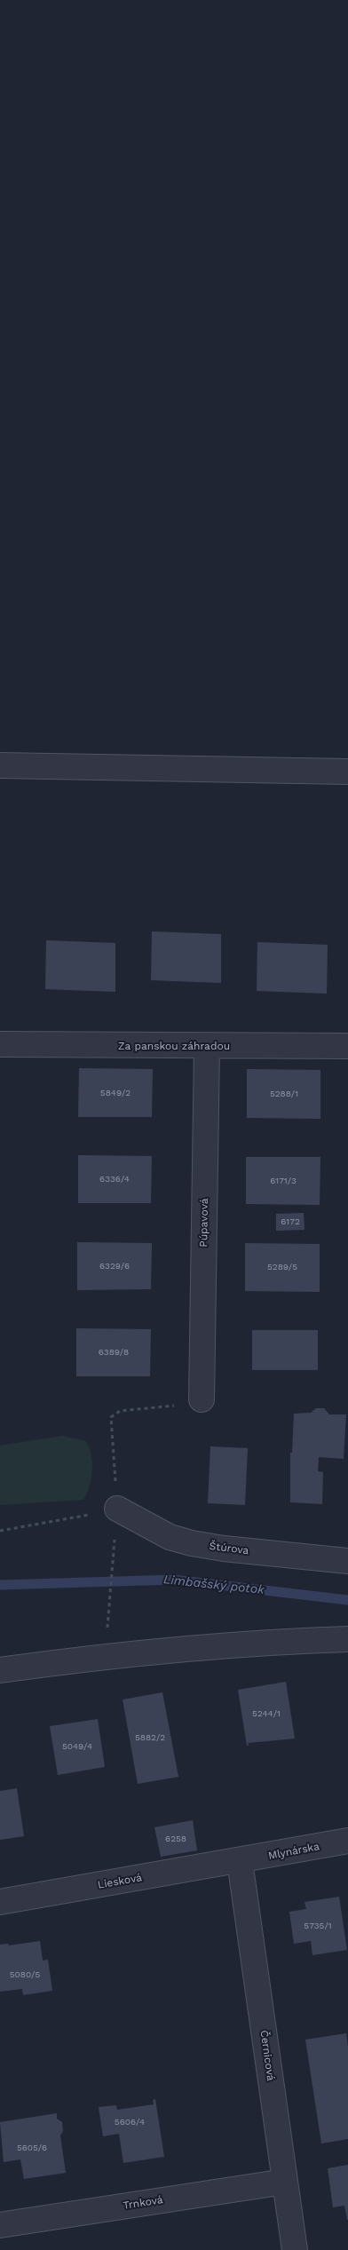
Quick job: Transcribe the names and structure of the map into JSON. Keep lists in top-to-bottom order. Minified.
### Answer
{"streets":{"street":["Za panskou záhradou","Púpavová","Štúrova","Mlynárska","Liesková","Černicová","Trnková"]},"crossings":[["Za panskou záhradou","Púpavová"],["Mlynárska","Liesková"],["Mlynárska","Černicová"],["Liesková","Černicová"],["Černicová","Trnková"]],"water":["Limbašský potok"],"house_numbers":["5849/2","5288/1","6336/4","6171/3","6172","6329/6","5289/5","6389/8","5244/1","5882/2","5049/4","6258","5735/1","5080/5","5606/4","5605/6"]}
